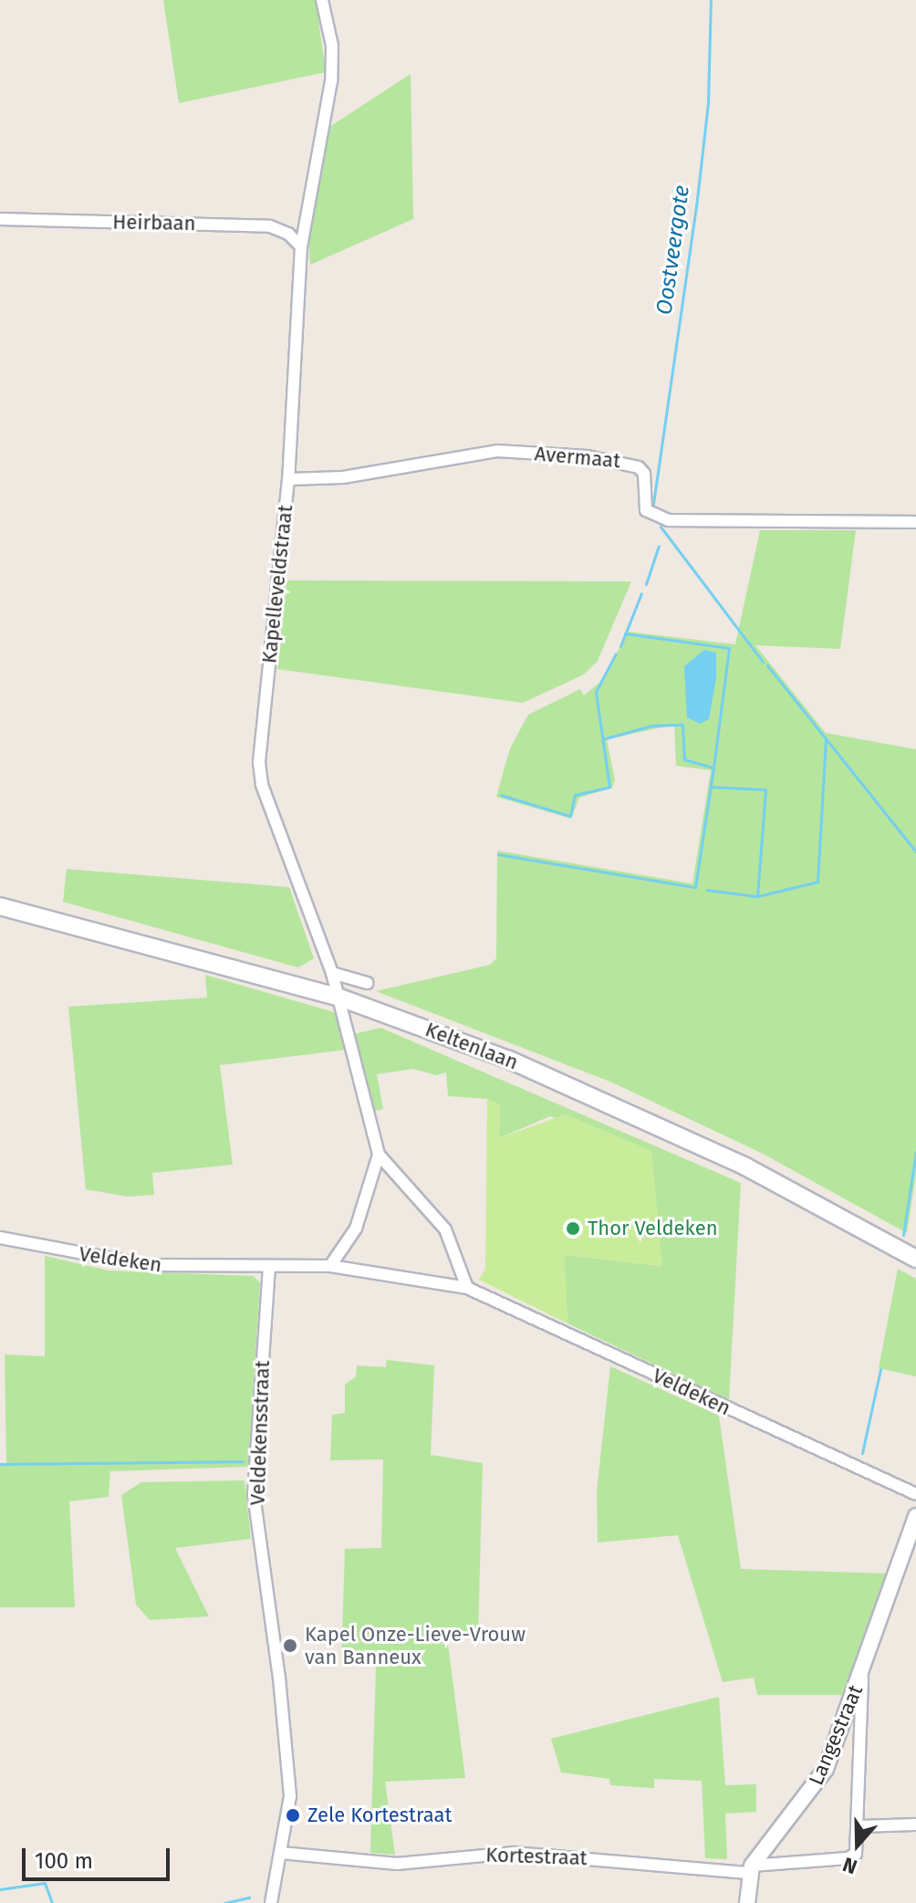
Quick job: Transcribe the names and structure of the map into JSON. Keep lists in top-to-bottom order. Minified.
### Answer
{"streets":{"main road":["Keltenlaan"],"street":["Heirbaan","Avermaat","Kapelleveldstraat","Veldeken","Veldekensstraat","Langestraat","Kortestraat"]},"crossings":[["Heirbaan","Kapelleveldstraat"],["Avermaat","Kapelleveldstraat"],["Kapelleveldstraat","Keltenlaan"],["Veldeken","Veldekensstraat"],["Veldekensstraat","Kortestraat"],["Langestraat","Kortestraat"]],"water":["Oostveergote"],"places":["Thor Veldeken","Kapel Onze-Lieve-Vrouw van Banneux","Zele Kortestraat"],"scale_bar":"100 m","north":"bottom"}
